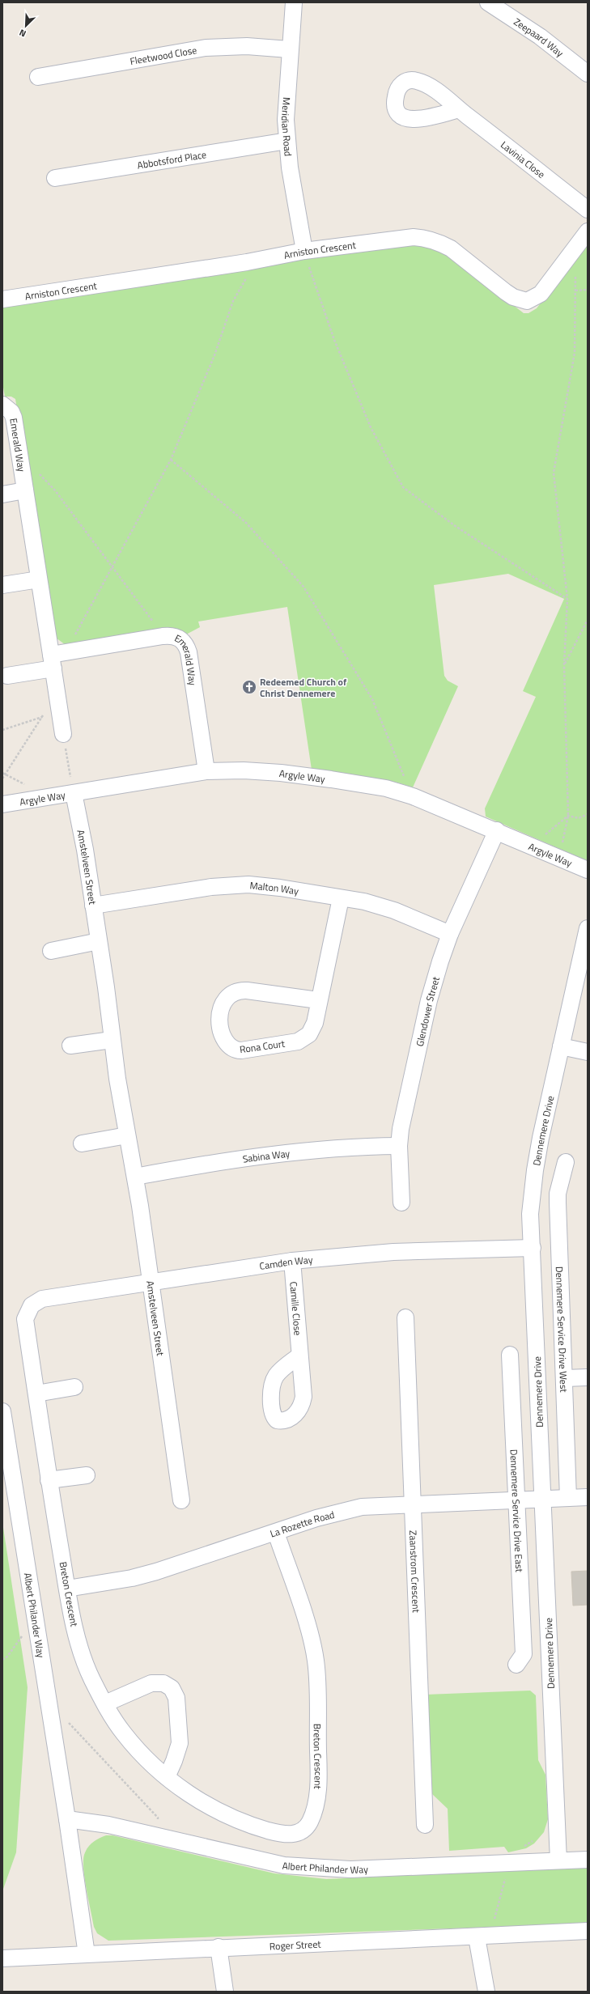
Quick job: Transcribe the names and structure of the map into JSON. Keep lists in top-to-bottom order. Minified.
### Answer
{"streets":{"street":["Zeepaard Way","Fleetwood Close","Meridian Road","Abbotsford Place","Lavinia Close","Arniston Crescent","Emerald Way","Argyle Way","Amstelveen Street","Malton Way","Glendower Street","Rona Court","Dennemere Drive","Sabina Way","Camden Way","Camille Close","Dennemere Service Drive West","Dennemere Service Drive East","La Rozette Road","Zaanstrom Crescent","Breton Crescent","Albert Philander Way","Roger Street"]},"crossings":[["Fleetwood Close","Meridian Road"],["Meridian Road","Abbotsford Place"],["Meridian Road","Arniston Crescent"],["Emerald Way","Argyle Way"],["Argyle Way","Amstelveen Street"],["Argyle Way","Glendower Street"],["Amstelveen Street","Malton Way"],["Amstelveen Street","Sabina Way"],["Amstelveen Street","Camden Way"],["Malton Way","Glendower Street"],["Malton Way","Rona Court"],["Glendower Street","Sabina Way"],["Dennemere Drive","Camden Way"],["Dennemere Drive","La Rozette Road"],["Dennemere Drive","Albert Philander Way"],["Camden Way","Camille Close"],["Camden Way","Breton Crescent"],["Dennemere Service Drive West","La Rozette Road"],["Dennemere Service Drive East","La Rozette Road"],["La Rozette Road","Zaanstrom Crescent"],["La Rozette Road","Breton Crescent"],["Albert Philander Way","Roger Street"]],"places":{"church":["Redeemed Church of Christ Dennemere"]},"north":"bottom left"}
